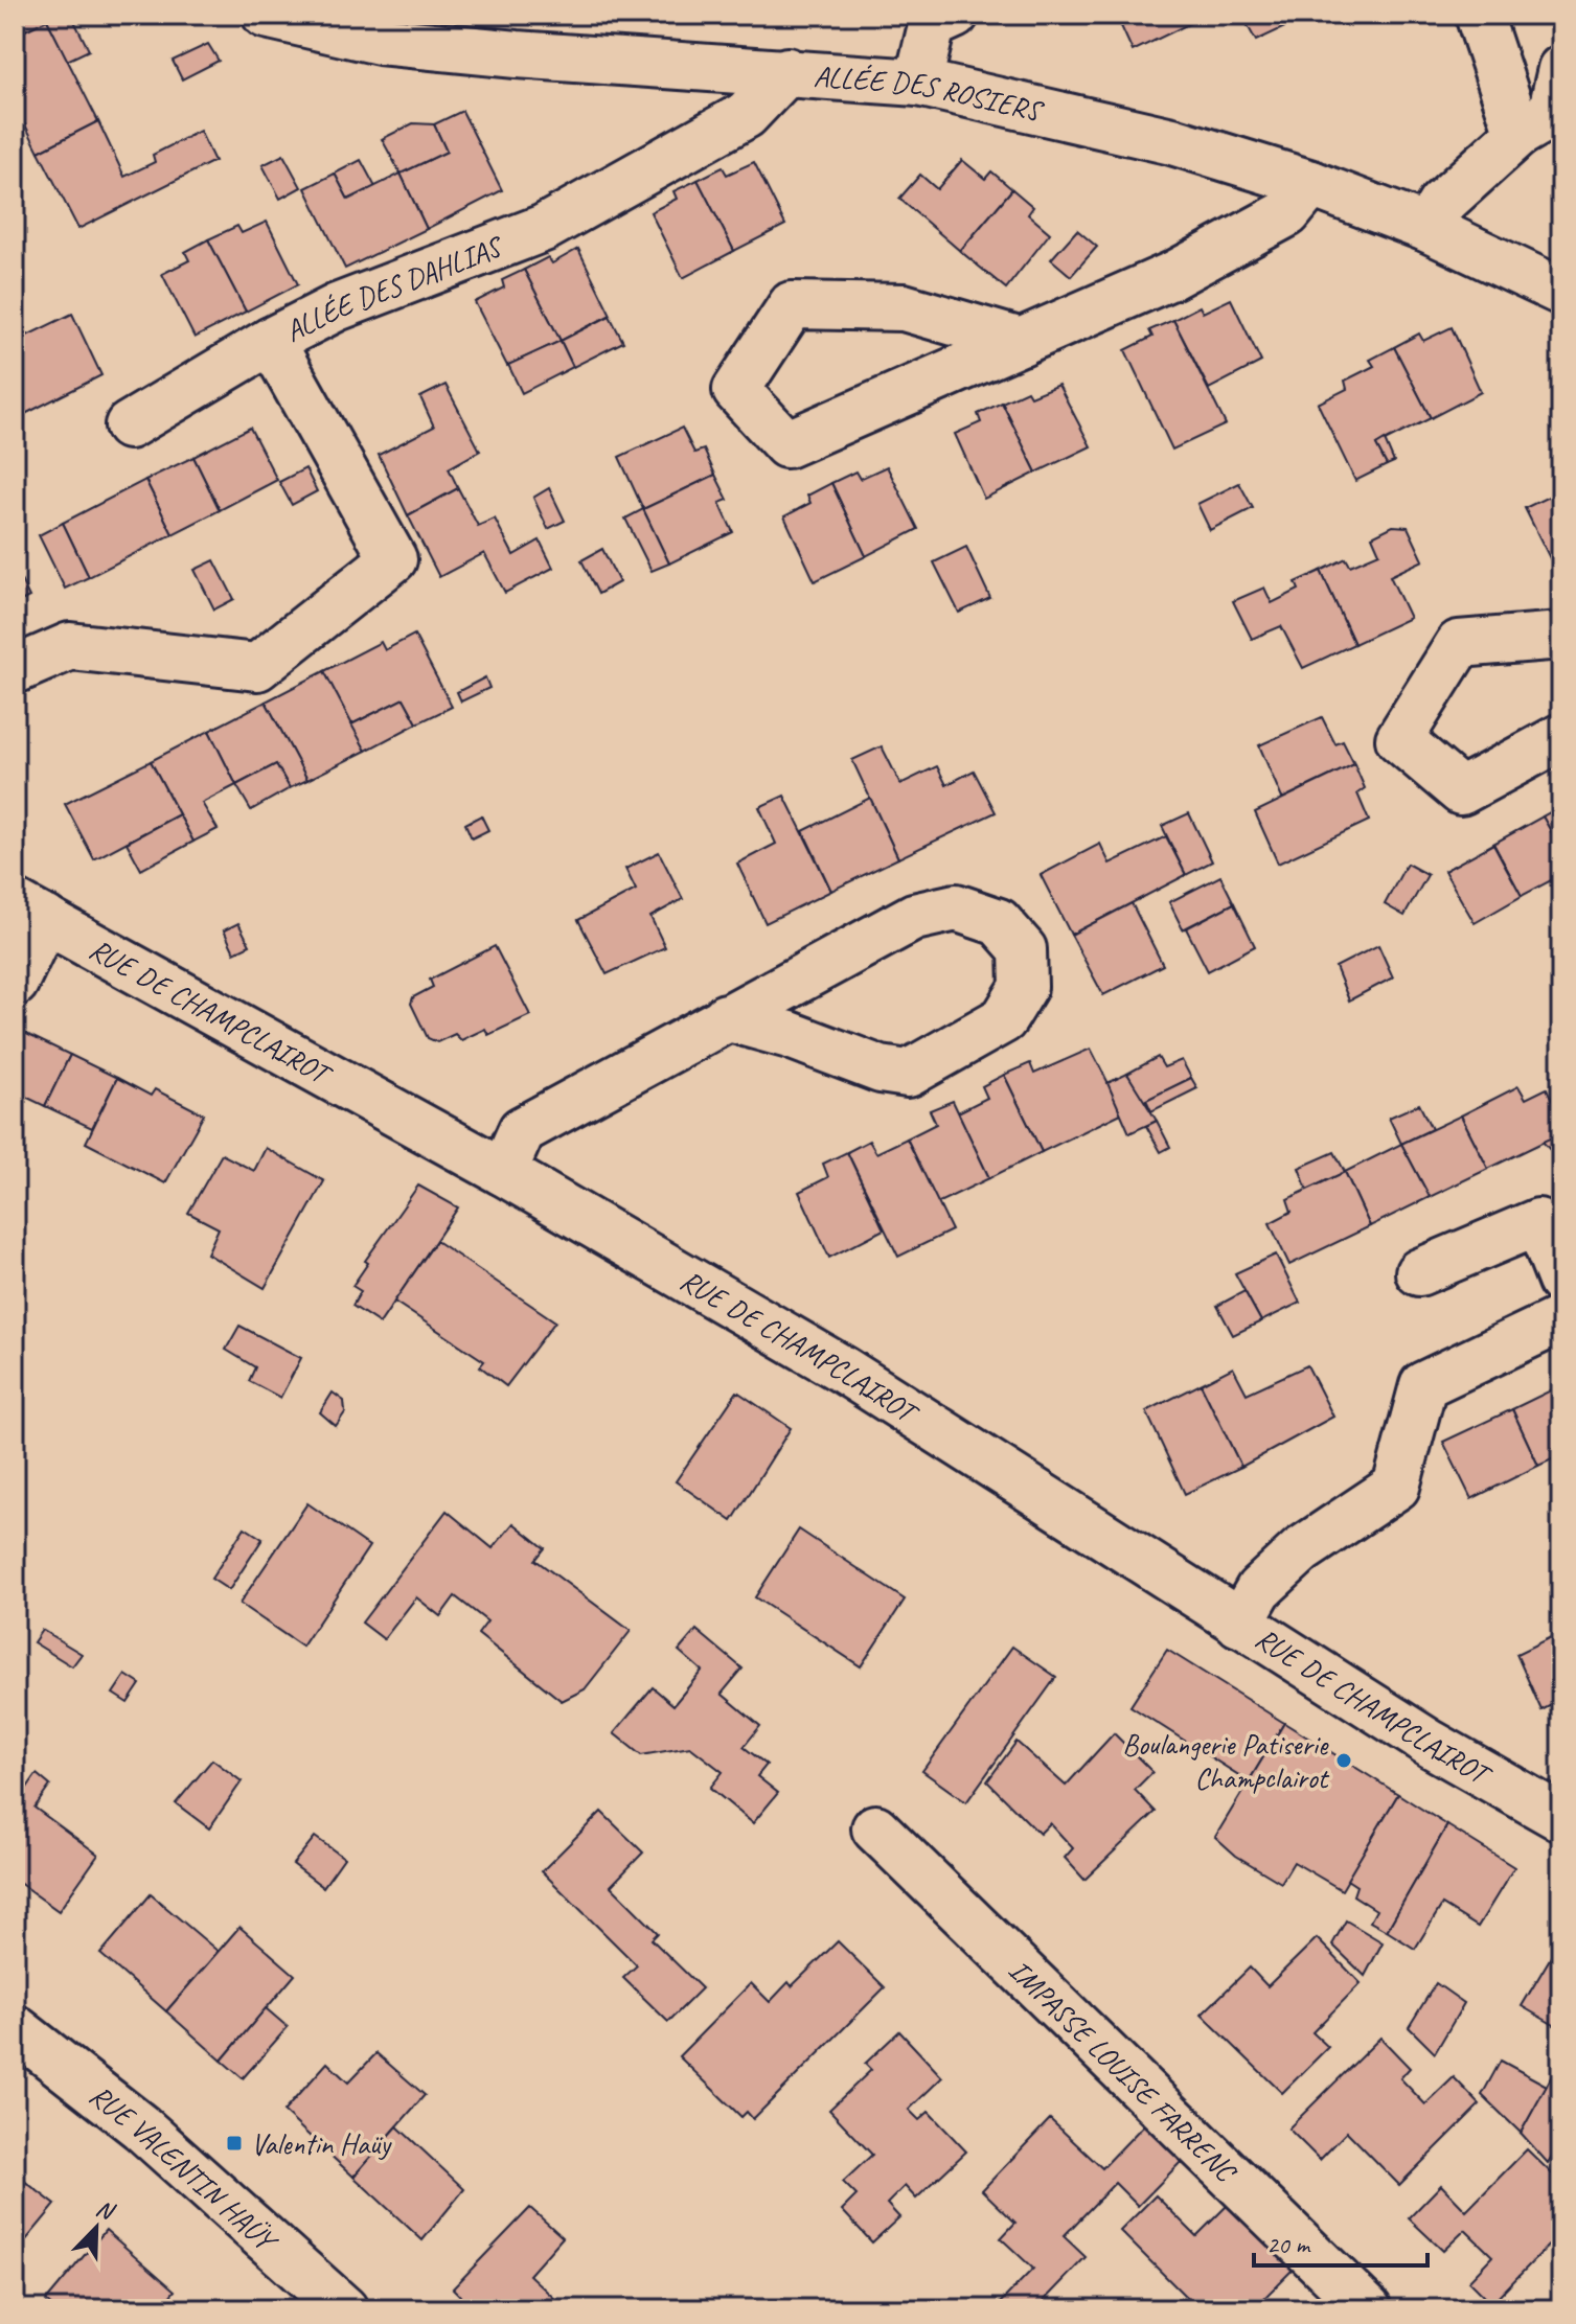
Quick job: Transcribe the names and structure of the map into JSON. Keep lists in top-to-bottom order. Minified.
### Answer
{"streets":{"street":["ALLÉE DES ROSIERS","ALLÉE DES DAHLIAS","RUE DE CHAMPCLAIROT","IMPASSE LOUISE FARRENC","RUE VALENTIN HAÜY"]},"crossings":[["ALLÉE DES ROSIERS","ALLÉE DES DAHLIAS"]],"places":{"other":["Boulangerie Patiserie Champclairot"],"transit":["Valentin Haüy"]},"scale_bar":"20 m","north":"top right"}
